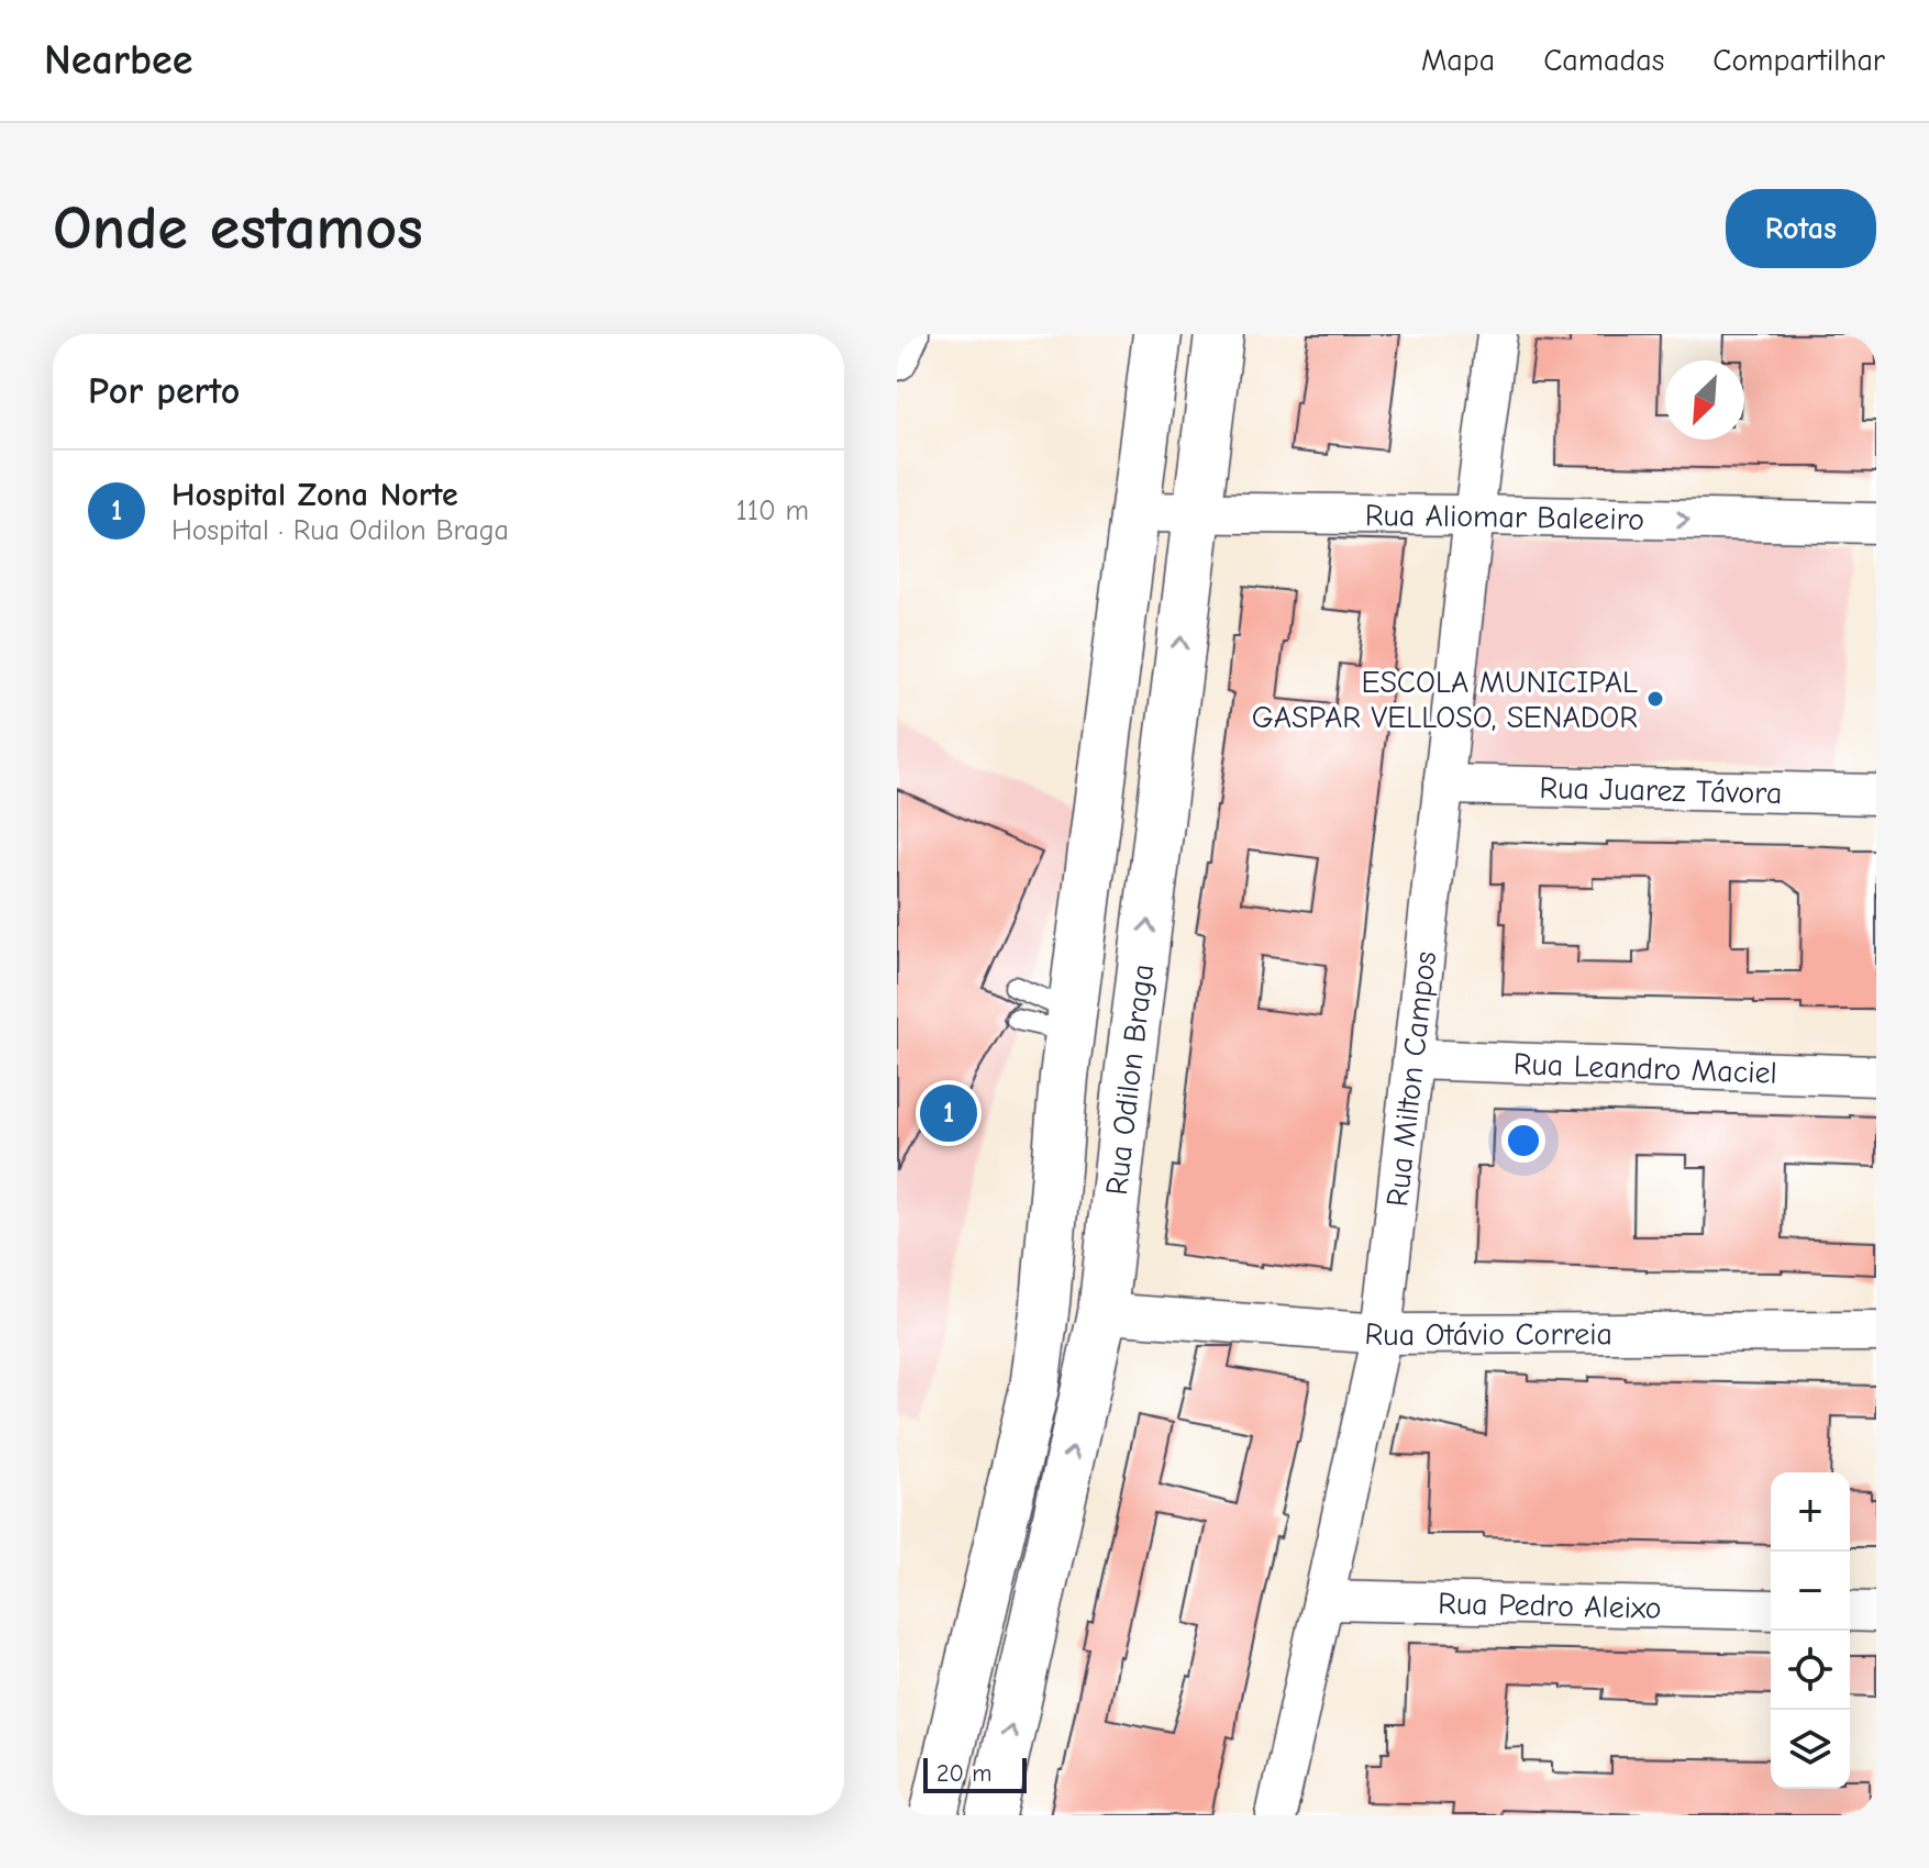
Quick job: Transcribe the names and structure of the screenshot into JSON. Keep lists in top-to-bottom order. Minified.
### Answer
{"streets":{"street":["Rua Aliomar Baleeiro","Rua Juarez Távora","Rua Leandro Maciel","Rua Odilon Braga","Rua Milton Campos","Rua Otávio Correia","Rua Pedro Aleixo"]},"crossings":[["Rua Aliomar Baleeiro","Rua Odilon Braga"],["Rua Aliomar Baleeiro","Rua Milton Campos"],["Rua Juarez Távora","Rua Milton Campos"],["Rua Leandro Maciel","Rua Milton Campos"],["Rua Odilon Braga","Rua Otávio Correia"],["Rua Milton Campos","Rua Otávio Correia"],["Rua Milton Campos","Rua Pedro Aleixo"]],"one_way":["Rua Aliomar Baleeiro"],"places":["ESCOLA MUNICIPAL GASPAR VELLOSO, SENADOR"],"scale_bar":"20 m","north":"bottom left","page":{"header":"Nearbee","nav":["Mapa","Camadas","Compartilhar"],"buttons":"Rotas","title":"Onde estamos","heading":"Por perto","list":[{"mark":"1","name":"Hospital Zona Norte","note":"Hospital · Rua Odilon Braga","value":"110 m"}],"pins":"1","map_buttons":["+","−"],"scale":"20 m"}}
